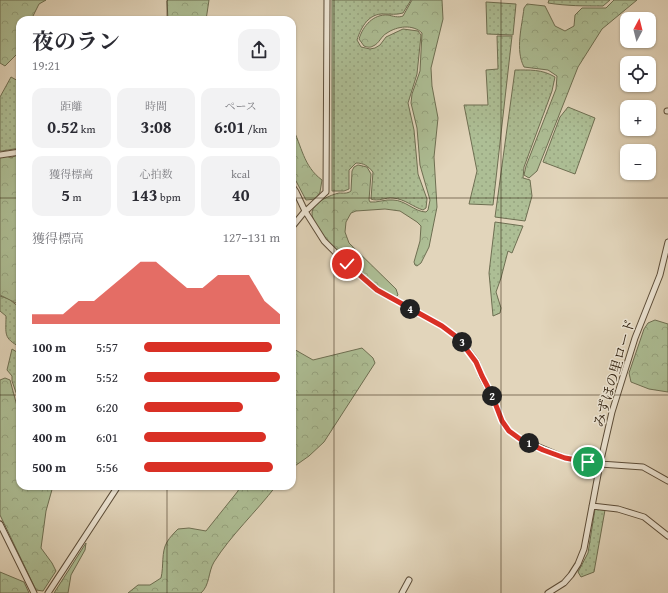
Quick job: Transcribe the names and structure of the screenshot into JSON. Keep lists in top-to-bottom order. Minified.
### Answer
{"streets":{"street":["みずほの里ロード"]},"north":"top","page":{"map_buttons":["+","−"],"heading":["夜のラン","19:21"],"stats":[["距離","0.52 km"],["時間","3:08"],["ペース","6:01 /km"],["獲得標高","5 m"],["心拍数","143 bpm"],["kcal","40"]],"chart":["獲得標高","127–131 m"],"pins":["4","3","2","1"],"list":[{"name":"100 m","note":"5:57"},{"name":"200 m","note":"5:52"},{"name":"300 m","note":"6:20"},{"name":"400 m","note":"6:01"},{"name":"500 m","note":"5:56"}]}}
